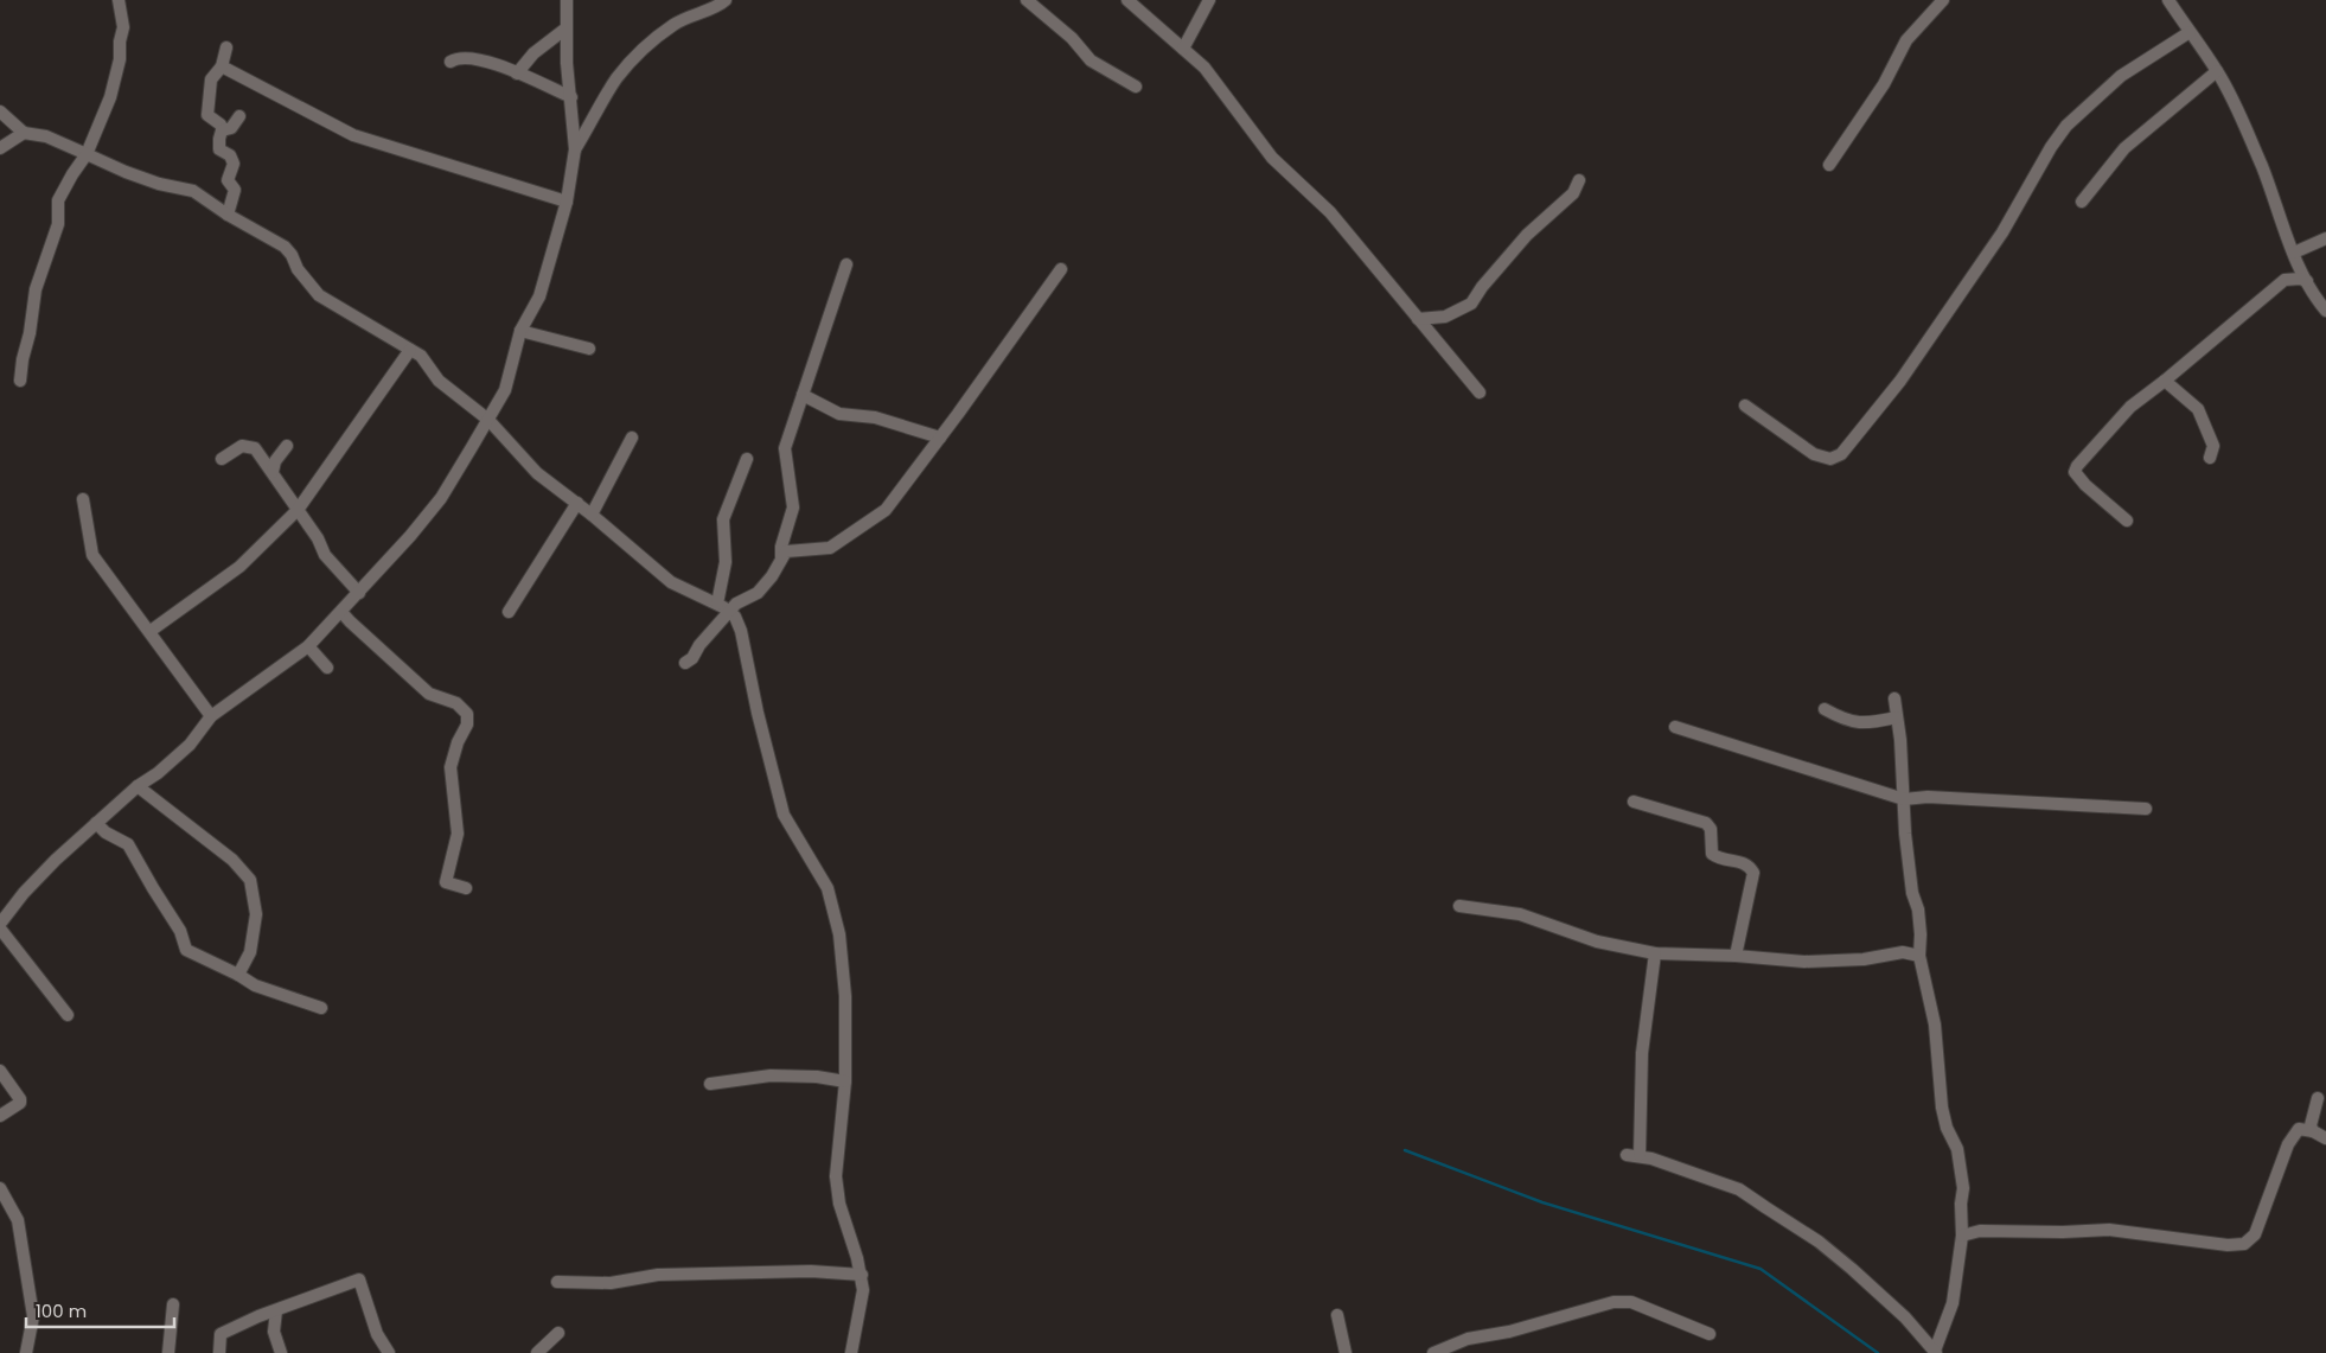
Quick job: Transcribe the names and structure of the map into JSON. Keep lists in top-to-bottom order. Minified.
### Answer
{"scale_bar":"100 m"}
